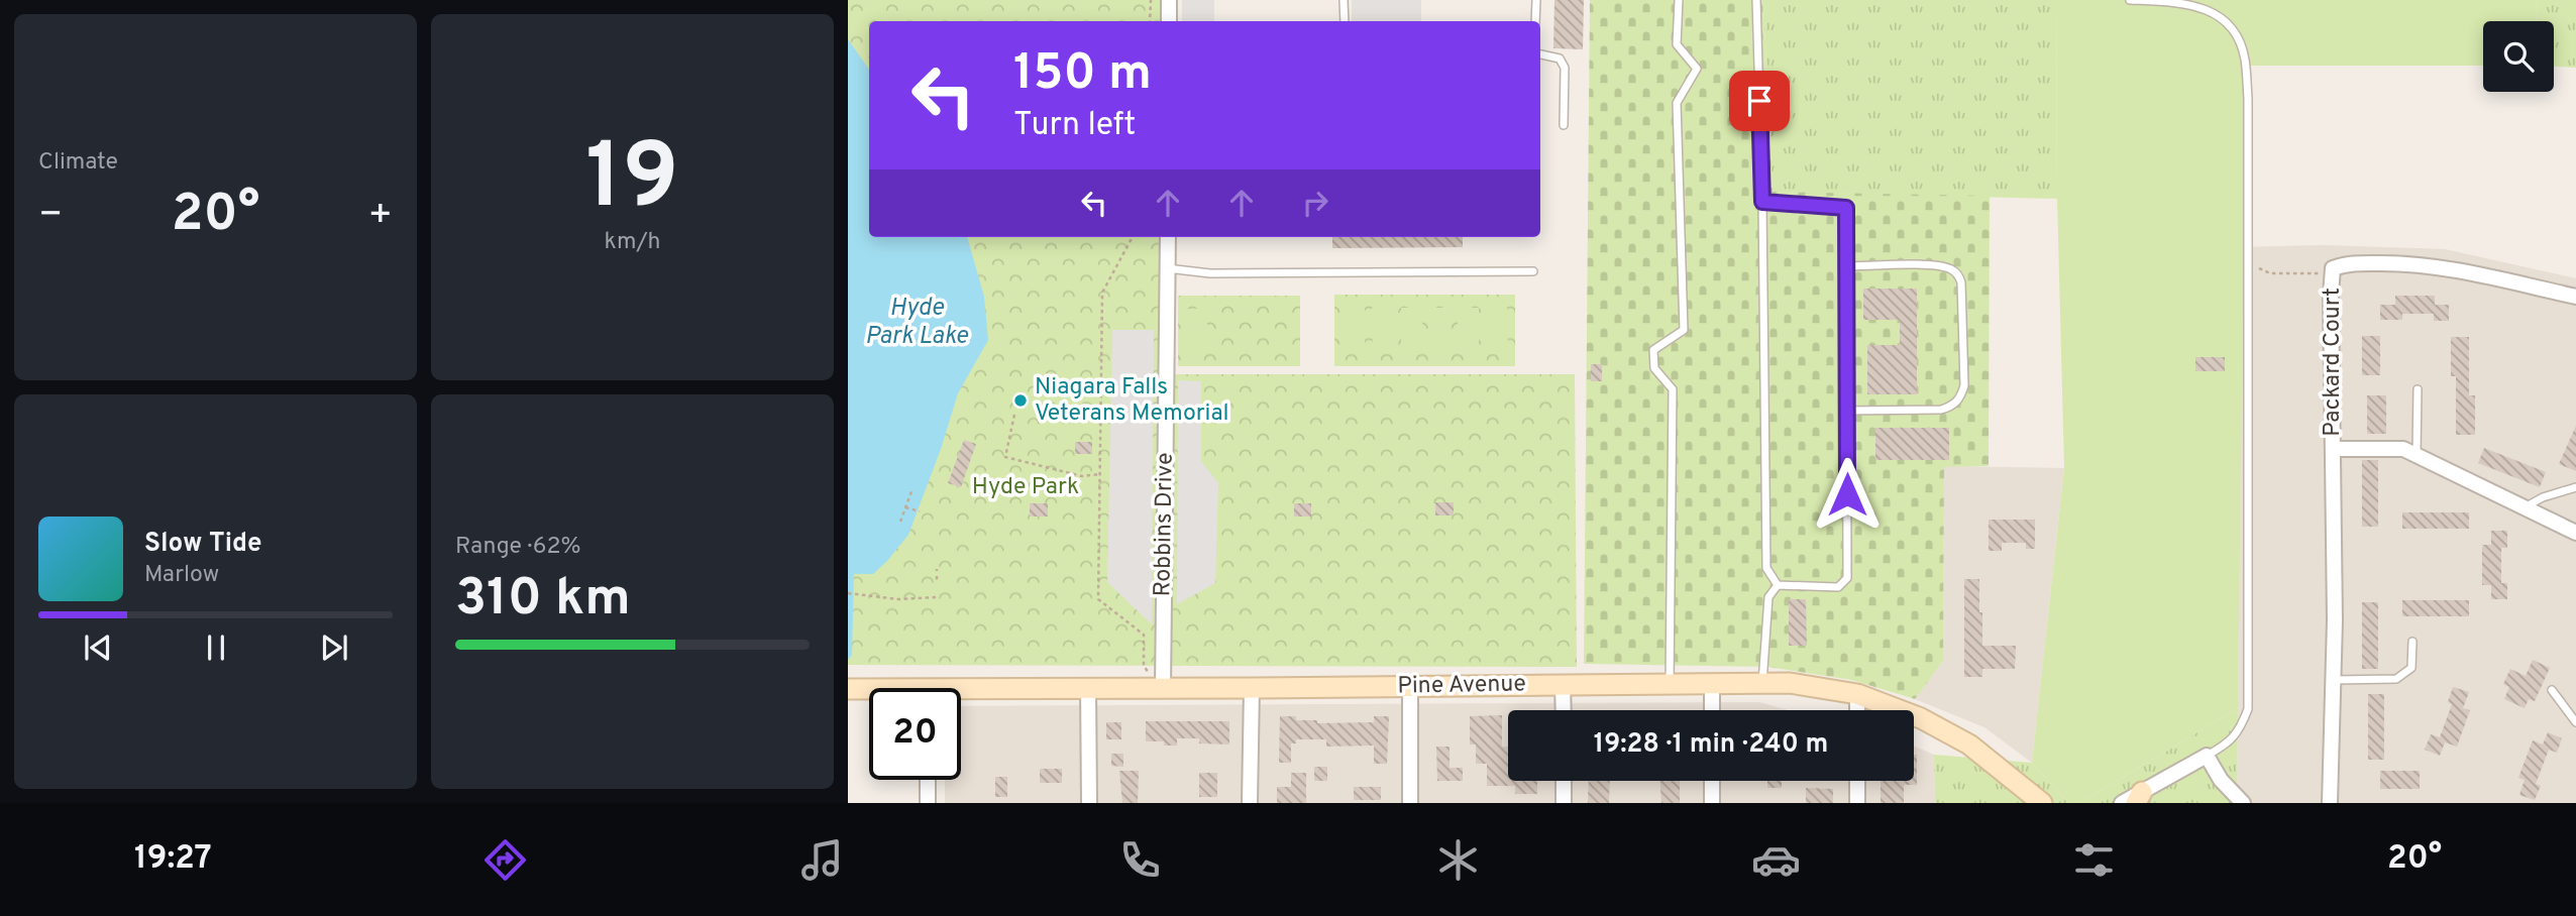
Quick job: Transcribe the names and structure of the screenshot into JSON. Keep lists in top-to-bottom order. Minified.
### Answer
{"streets":{"main road":["Pine Avenue"],"street":["Packard Court","Robbins Drive"]},"crossings":[["Robbins Drive","Pine Avenue"]],"water":["Hyde Park Lake"],"parks":["Hyde Park"],"places":["Niagara Falls Veterans Memorial"],"page":{"tile":["Climate",["19","km/h"],["Range · 62%","310 km"]],"turn":["150 m","Turn left"],"heat":["−","20°","+"],"song":["Slow Tide","Marlow"],"limit":"20","trip":"19:28 · 1 min · 240 m","tabs":["19:27","20°"]}}
